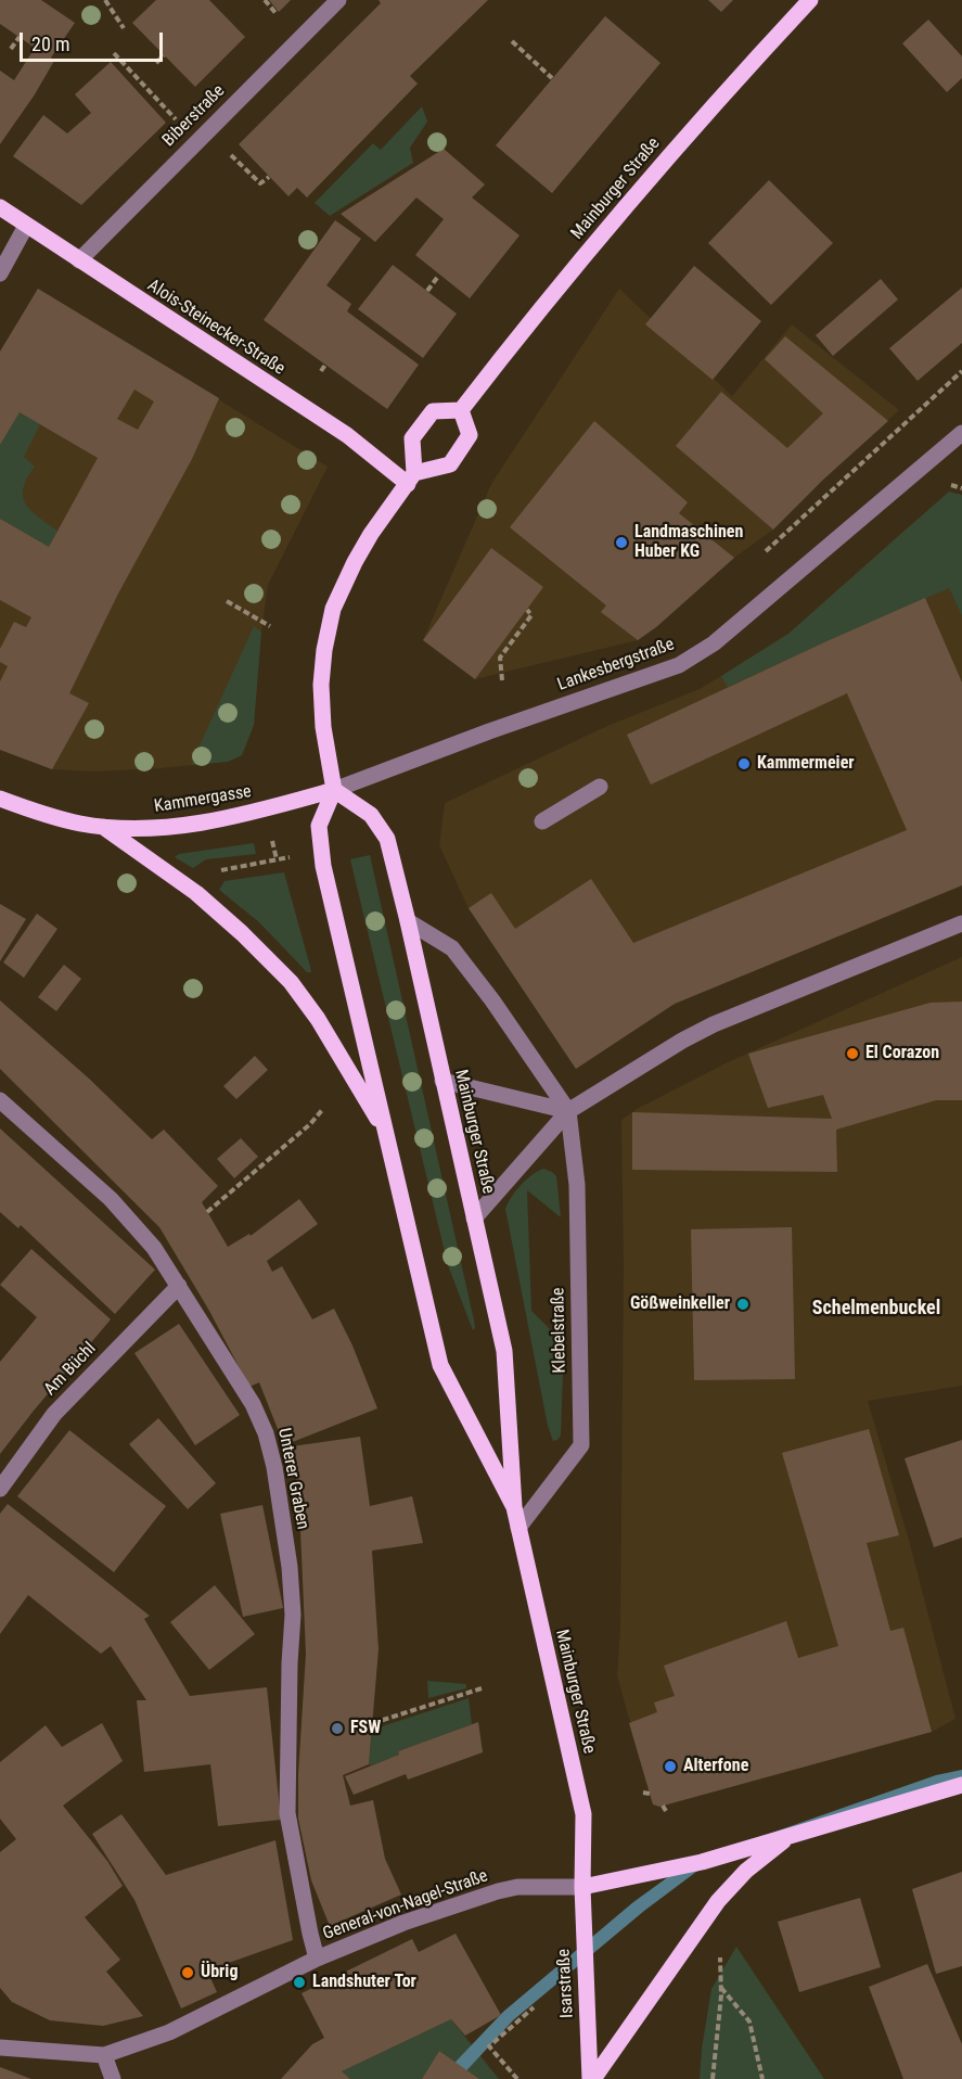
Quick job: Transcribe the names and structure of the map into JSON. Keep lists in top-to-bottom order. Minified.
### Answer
{"streets":{"main road":["Mainburger Straße","Alois-Steinecker-Straße","Kammergasse","General-von-Nagel-Straße","Isarstraße"],"street":["Biberstraße","Lankesbergstraße","Klebelstraße","Am Büchl","Unterer Graben"]},"crossings":[["Biberstraße","Alois-Steinecker-Straße"],["Mainburger Straße","Lankesbergstraße"],["Mainburger Straße","Kammergasse"],["Mainburger Straße","Klebelstraße"],["Mainburger Straße","General-von-Nagel-Straße"],["Mainburger Straße","Isarstraße"],["Lankesbergstraße","Kammergasse"],["Am Büchl","Unterer Graben"],["Unterer Graben","General-von-Nagel-Straße"],["General-von-Nagel-Straße","Isarstraße"]],"districts":["Schelmenbuckel"],"places":["Landmaschinen Huber KG","Kammermeier","El Corazon","Gößweinkeller","FSW","Alterfone","Übrig","Landshuter Tor"],"scale_bar":"20 m"}
